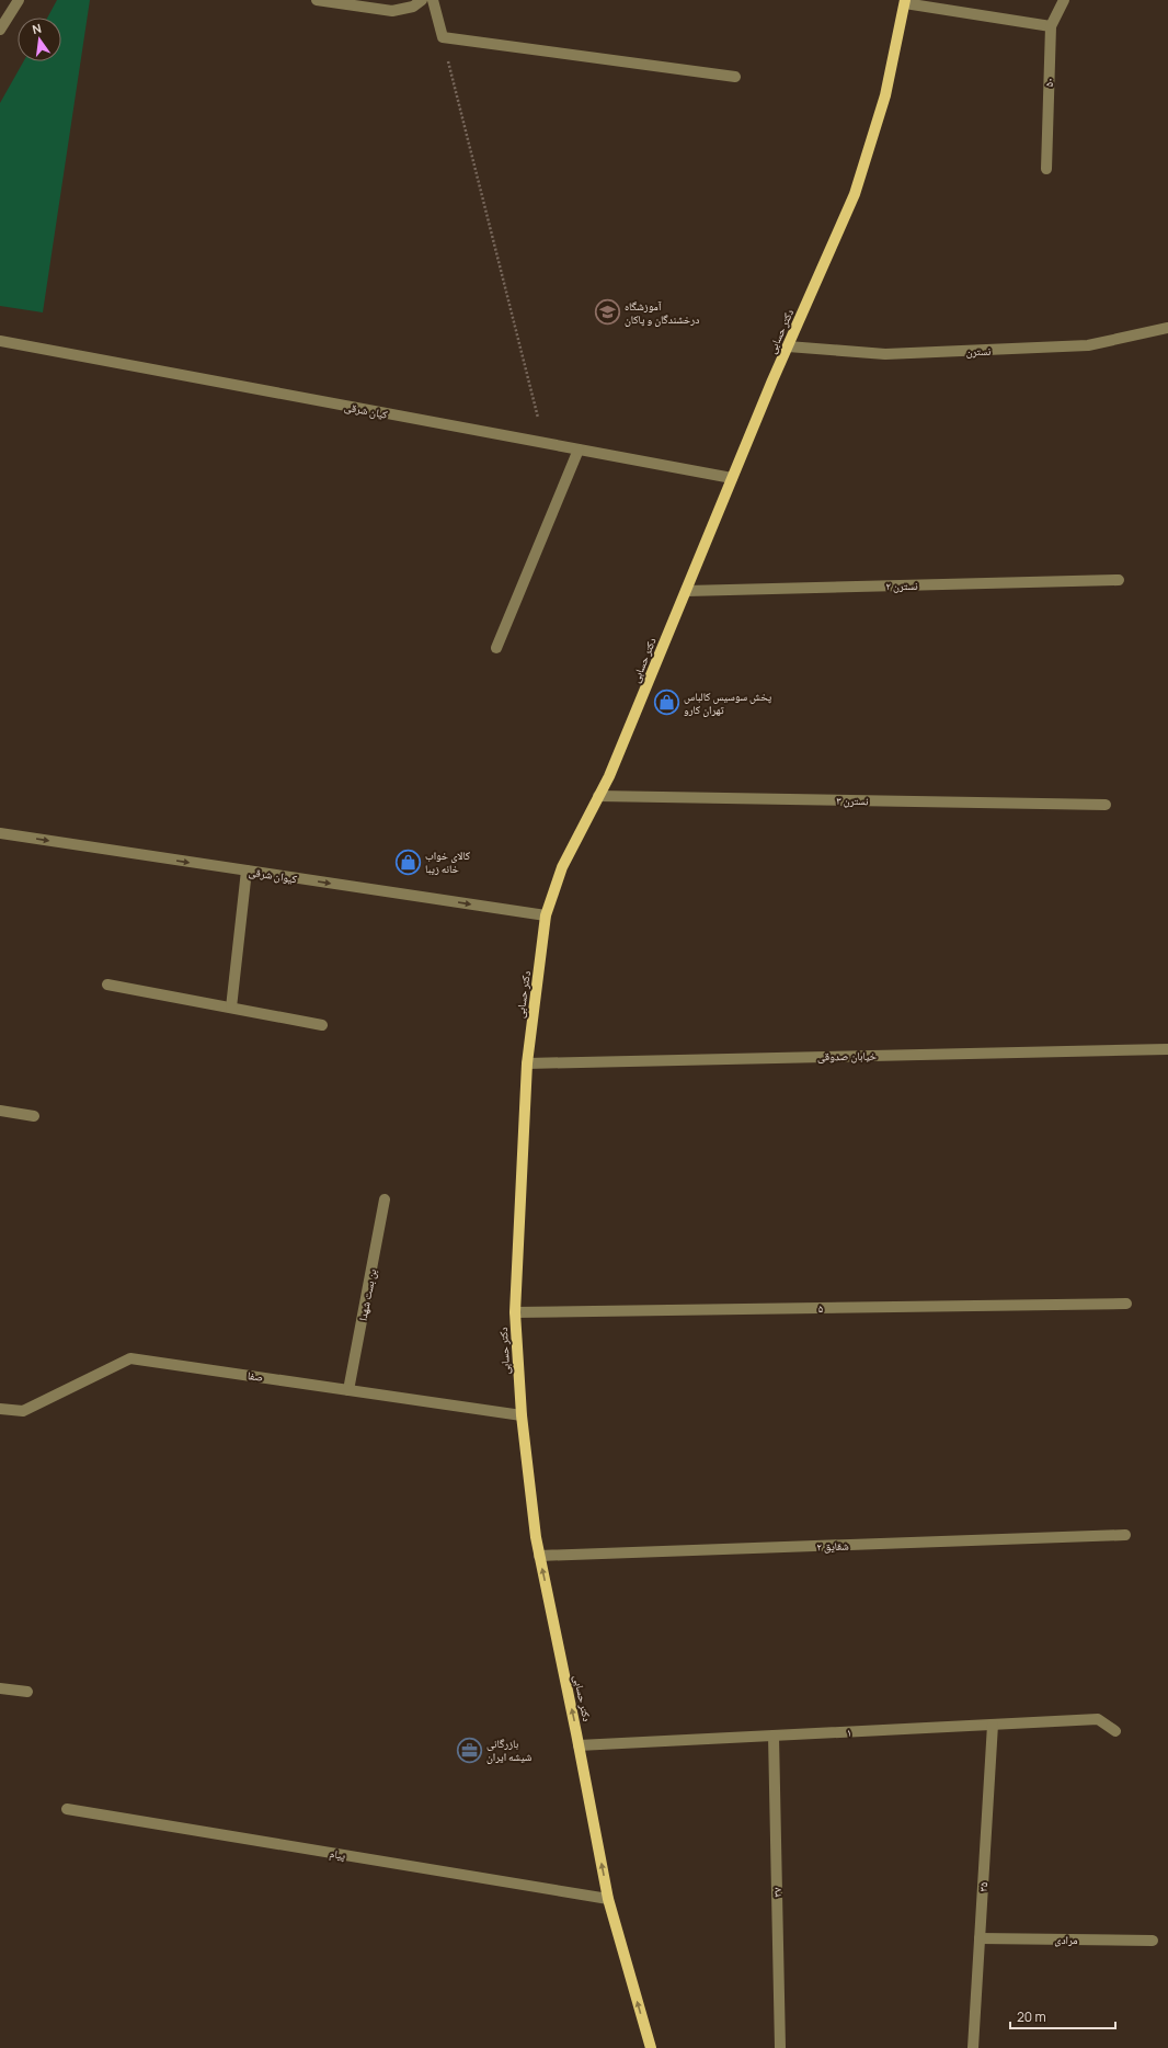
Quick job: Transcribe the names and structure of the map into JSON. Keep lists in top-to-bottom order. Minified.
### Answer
{"streets":{"main road":["دکتر حسابی"],"street":["۵۰","نسترن","کیان شرقی","نسترن ۲","نسترن ۳","کیوان شرقی","خیابان صدوقی","بن بست شهدا","۵","صفا","شقایق ۲","۱","پیام","۳۵","۳۷","مرادی"]},"crossings":[["دکتر حسابی","نسترن"],["دکتر حسابی","کیان شرقی"],["دکتر حسابی","نسترن ۲"],["دکتر حسابی","نسترن ۳"],["دکتر حسابی","کیوان شرقی"],["دکتر حسابی","خیابان صدوقی"],["دکتر حسابی","۵"],["دکتر حسابی","صفا"],["دکتر حسابی","شقایق ۲"],["دکتر حسابی","۱"],["دکتر حسابی","پیام"],["بن بست شهدا","صفا"],["۱","۳۵"],["۱","۳۷"],["۳۵","مرادی"]],"one_way":["کیوان شرقی"],"places":{"school or university":["آموزشگاه درخشندگان و پاکان"],"shop":["پخش سوسیس کالباس تهران کارو","کالای خواب خانه زیبا"],"office":["بازرگانی شیشه ایران"]},"scale_bar":"20 m","north":"top"}
